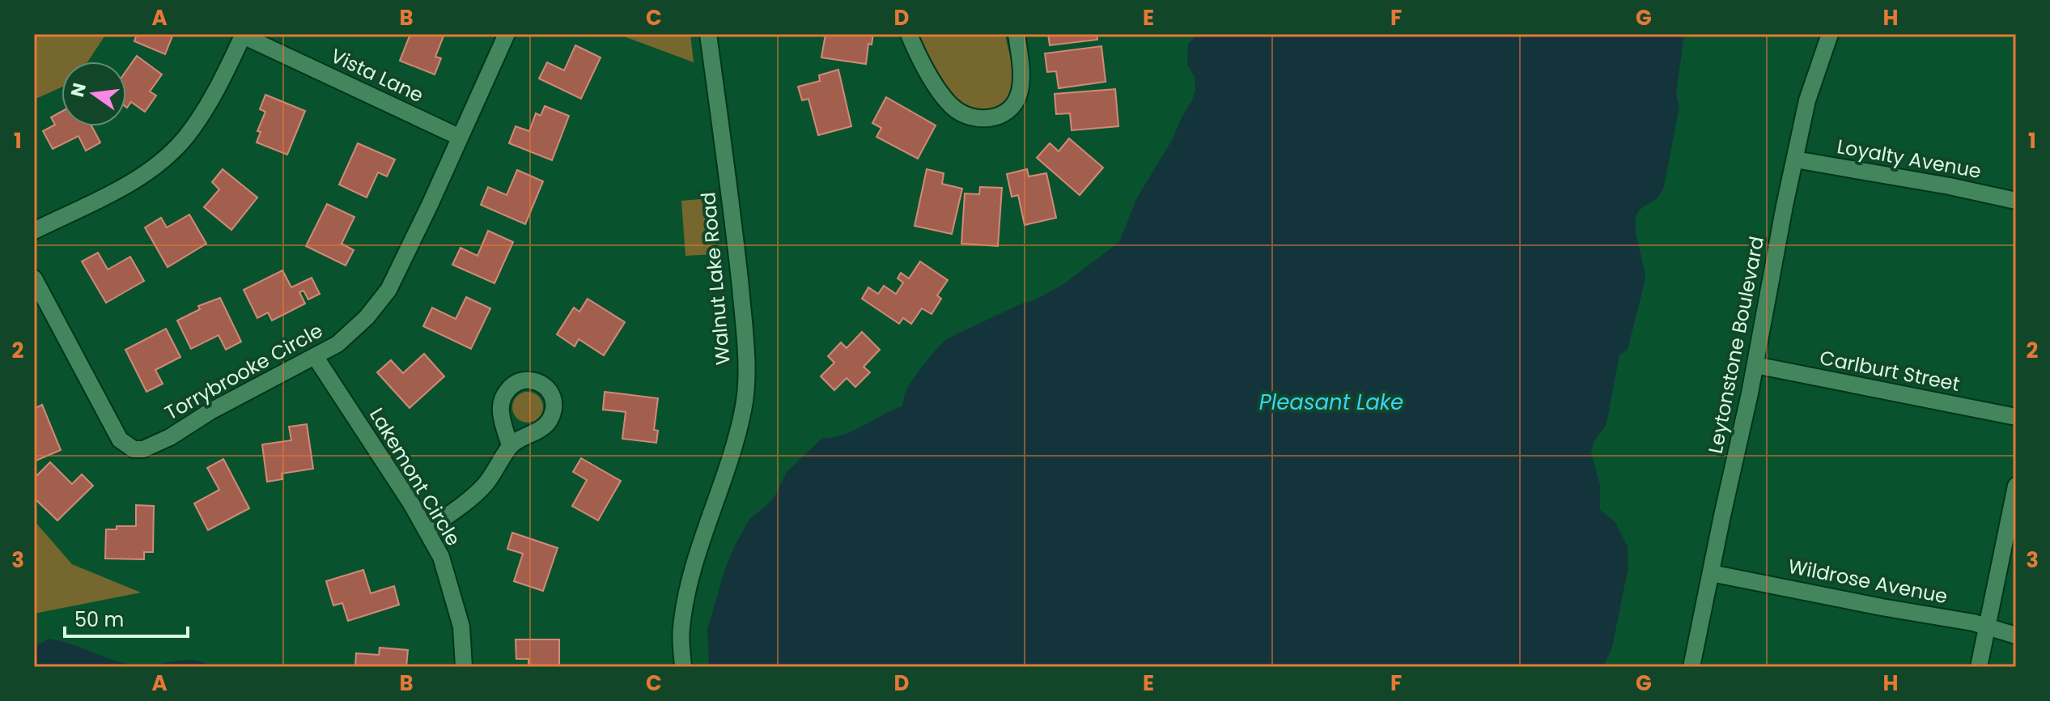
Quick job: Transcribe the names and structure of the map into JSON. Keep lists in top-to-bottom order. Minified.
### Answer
{"streets":{"street":["Vista Lane","Loyalty Avenue","Walnut Lake Road","Leytonstone Boulevard","Carlburt Street","Torrybrooke Circle","Lakemont Circle","Wildrose Avenue"]},"crossings":[["Vista Lane","Torrybrooke Circle"],["Loyalty Avenue","Leytonstone Boulevard"],["Leytonstone Boulevard","Carlburt Street"],["Leytonstone Boulevard","Wildrose Avenue"],["Torrybrooke Circle","Lakemont Circle"]],"water":["Pleasant Lake"],"scale_bar":"50 m","north":"left","grid":{"columns":["A","B","C","D","E","F","G","H"],"rows":["1","2","3"]}}
